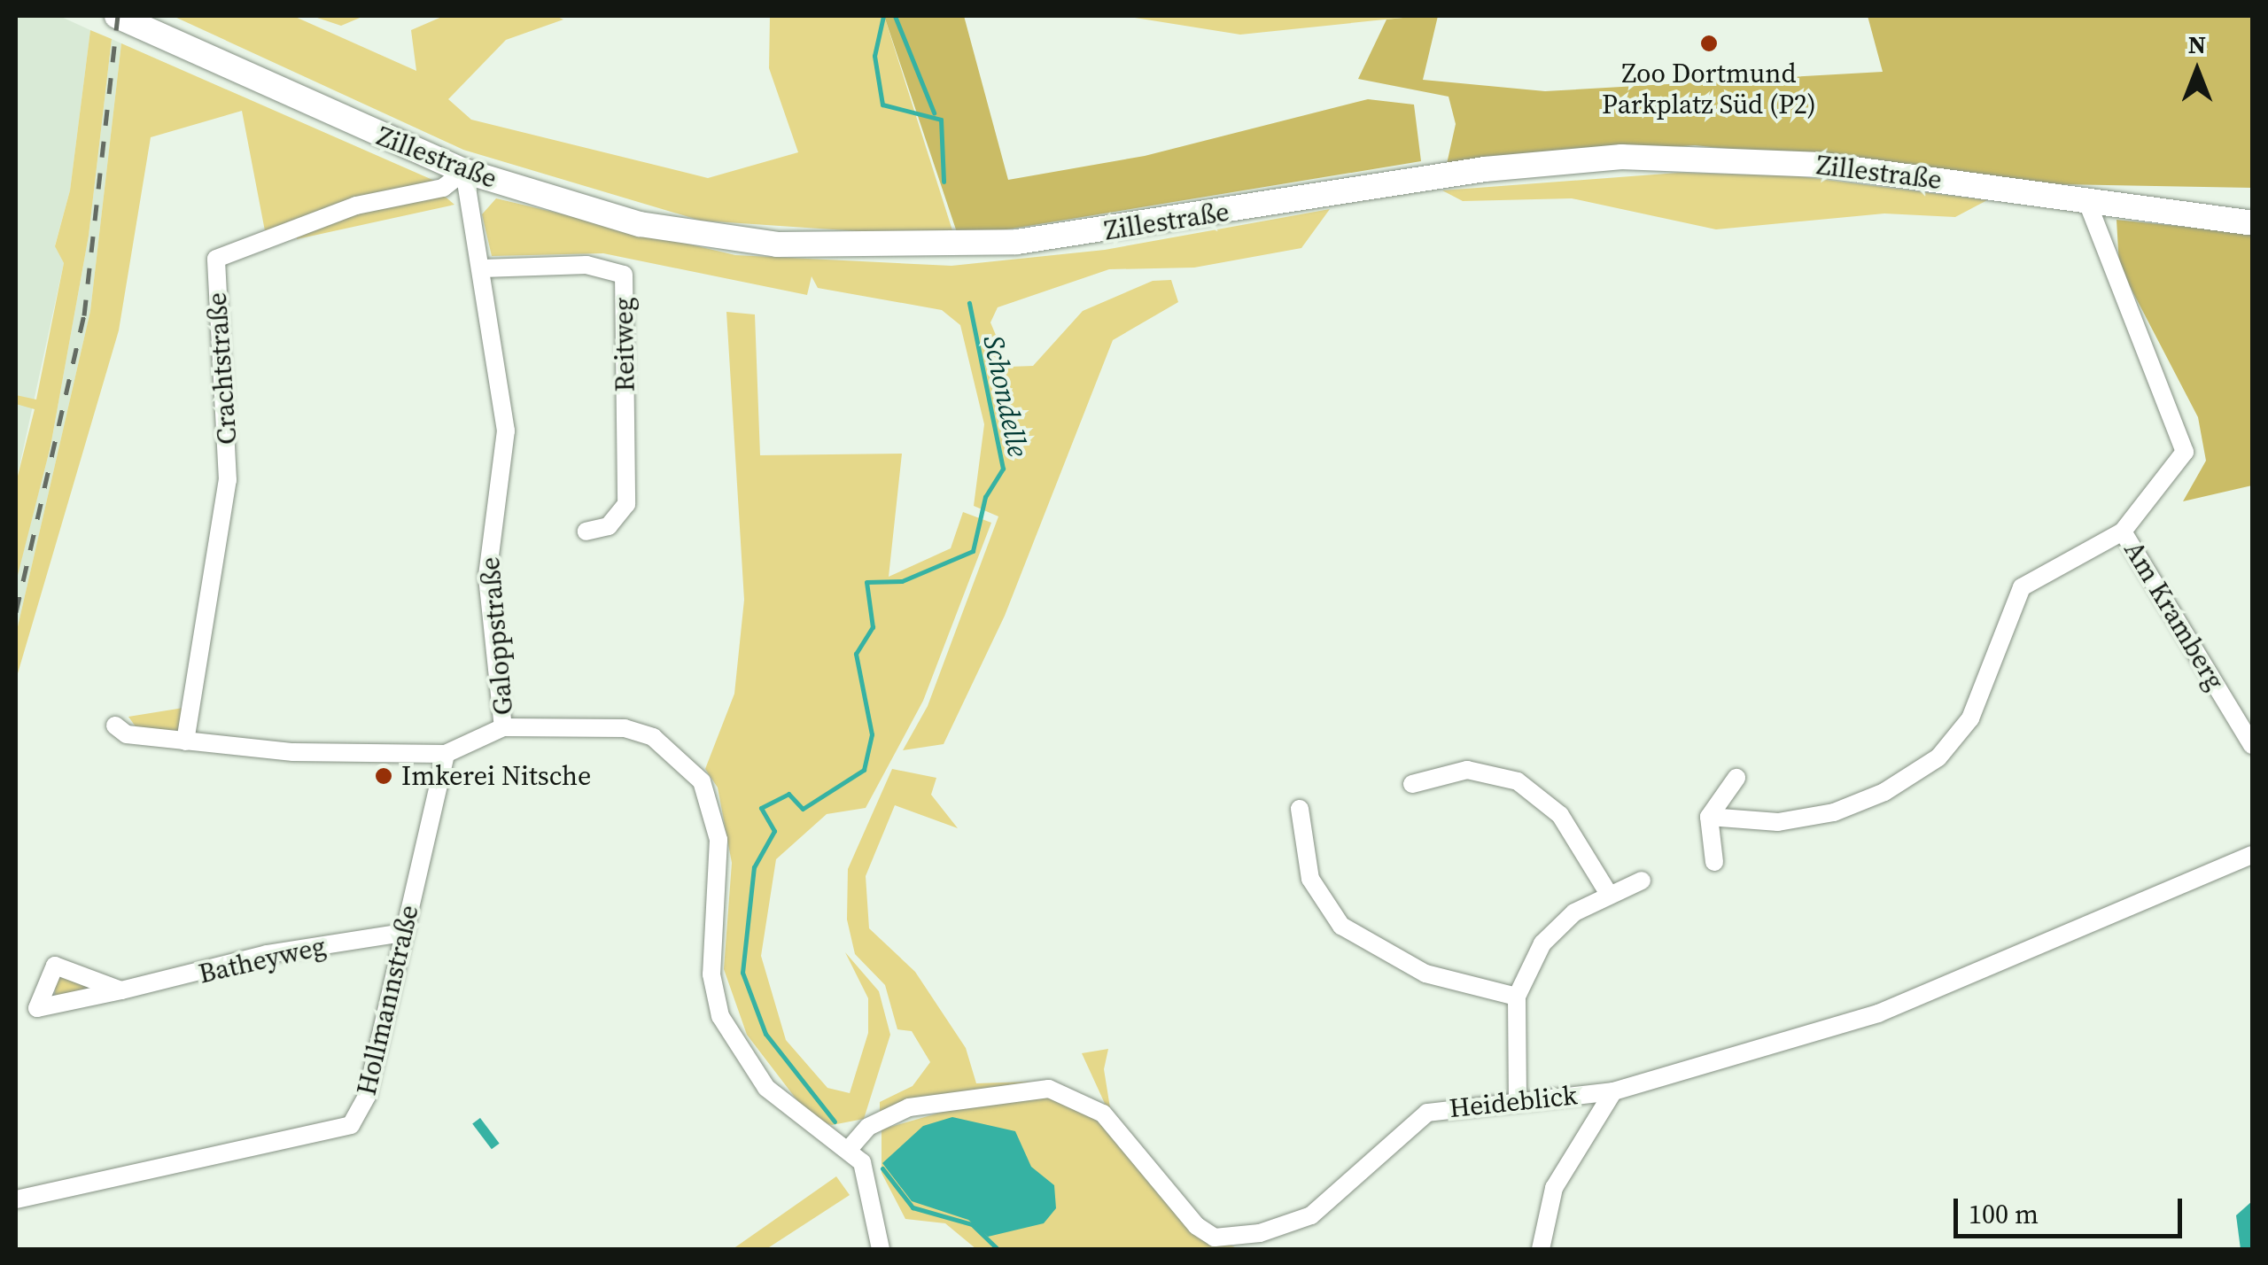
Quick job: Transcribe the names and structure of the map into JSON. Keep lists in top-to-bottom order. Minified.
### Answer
{"streets":{"main road":["Zillestraße"],"street":["Reitweg","Crachtstraße","Am Kramberg","Galoppstraße","Batheyweg","Hollmannstraße","Heideblick"]},"crossings":[["Zillestraße","Crachtstraße"],["Zillestraße","Am Kramberg"],["Zillestraße","Galoppstraße"],["Reitweg","Galoppstraße"],["Crachtstraße","Galoppstraße"],["Galoppstraße","Heideblick"],["Batheyweg","Hollmannstraße"]],"water":["Schondelle"],"places":["Zoo Dortmund Parkplatz Süd (P2)","Imkerei Nitsche"],"scale_bar":"100 m","north":"top"}
